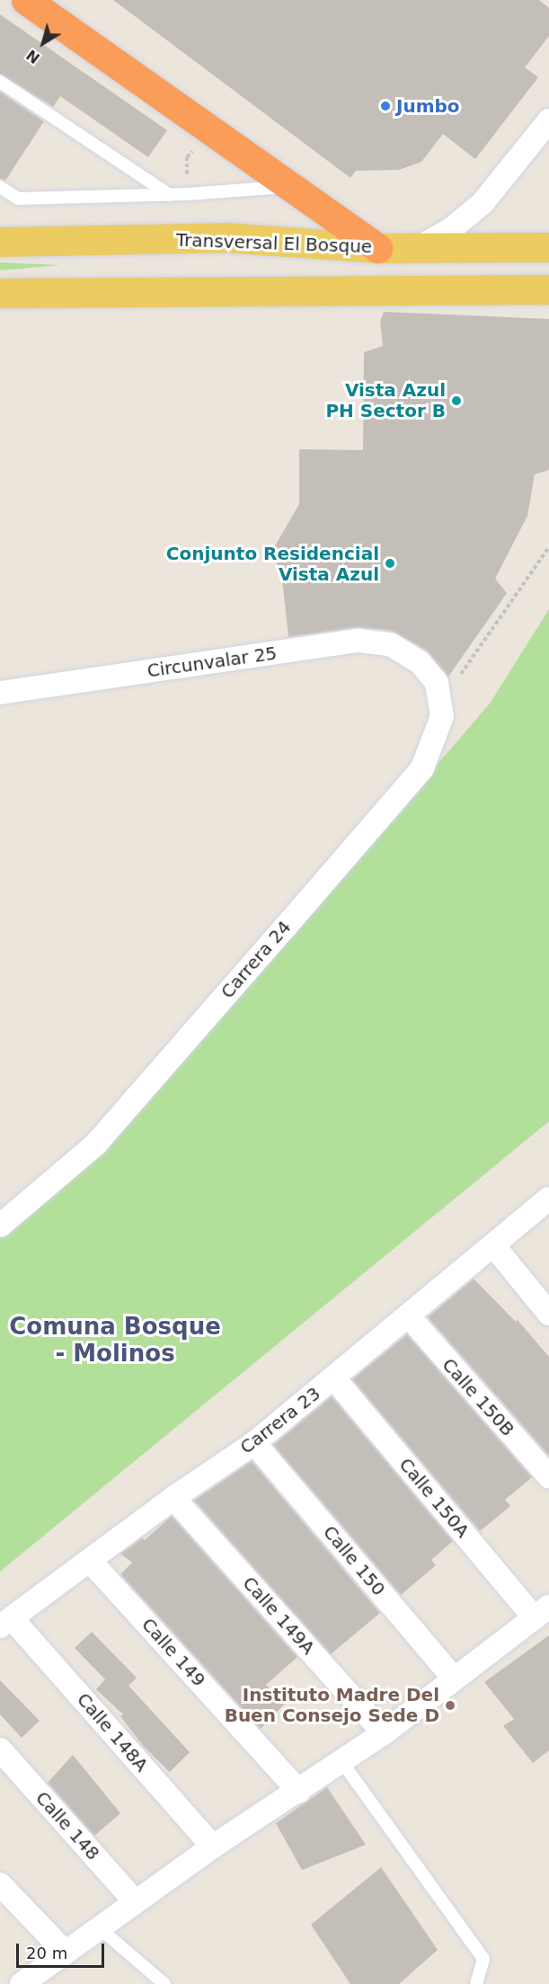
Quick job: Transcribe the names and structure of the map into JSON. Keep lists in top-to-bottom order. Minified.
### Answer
{"streets":{"main road":["Transversal El Bosque"],"street":["Circunvalar 25","Carrera 24","Calle 150B","Carrera 23","Calle 150A","Calle 150","Calle 149A","Calle 149","Calle 148A","Calle 148"]},"crossings":[["Circunvalar 25","Carrera 24"],["Calle 150B","Carrera 23"],["Carrera 23","Calle 150A"],["Carrera 23","Calle 150"],["Carrera 23","Calle 149A"],["Carrera 23","Calle 149"],["Carrera 23","Calle 148A"]],"districts":["Comuna Bosque - Molinos"],"places":["Jumbo","Vista Azul PH Sector B","Conjunto Residencial Vista Azul","Instituto Madre Del Buen Consejo Sede D"],"scale_bar":"20 m","north":"bottom left"}
